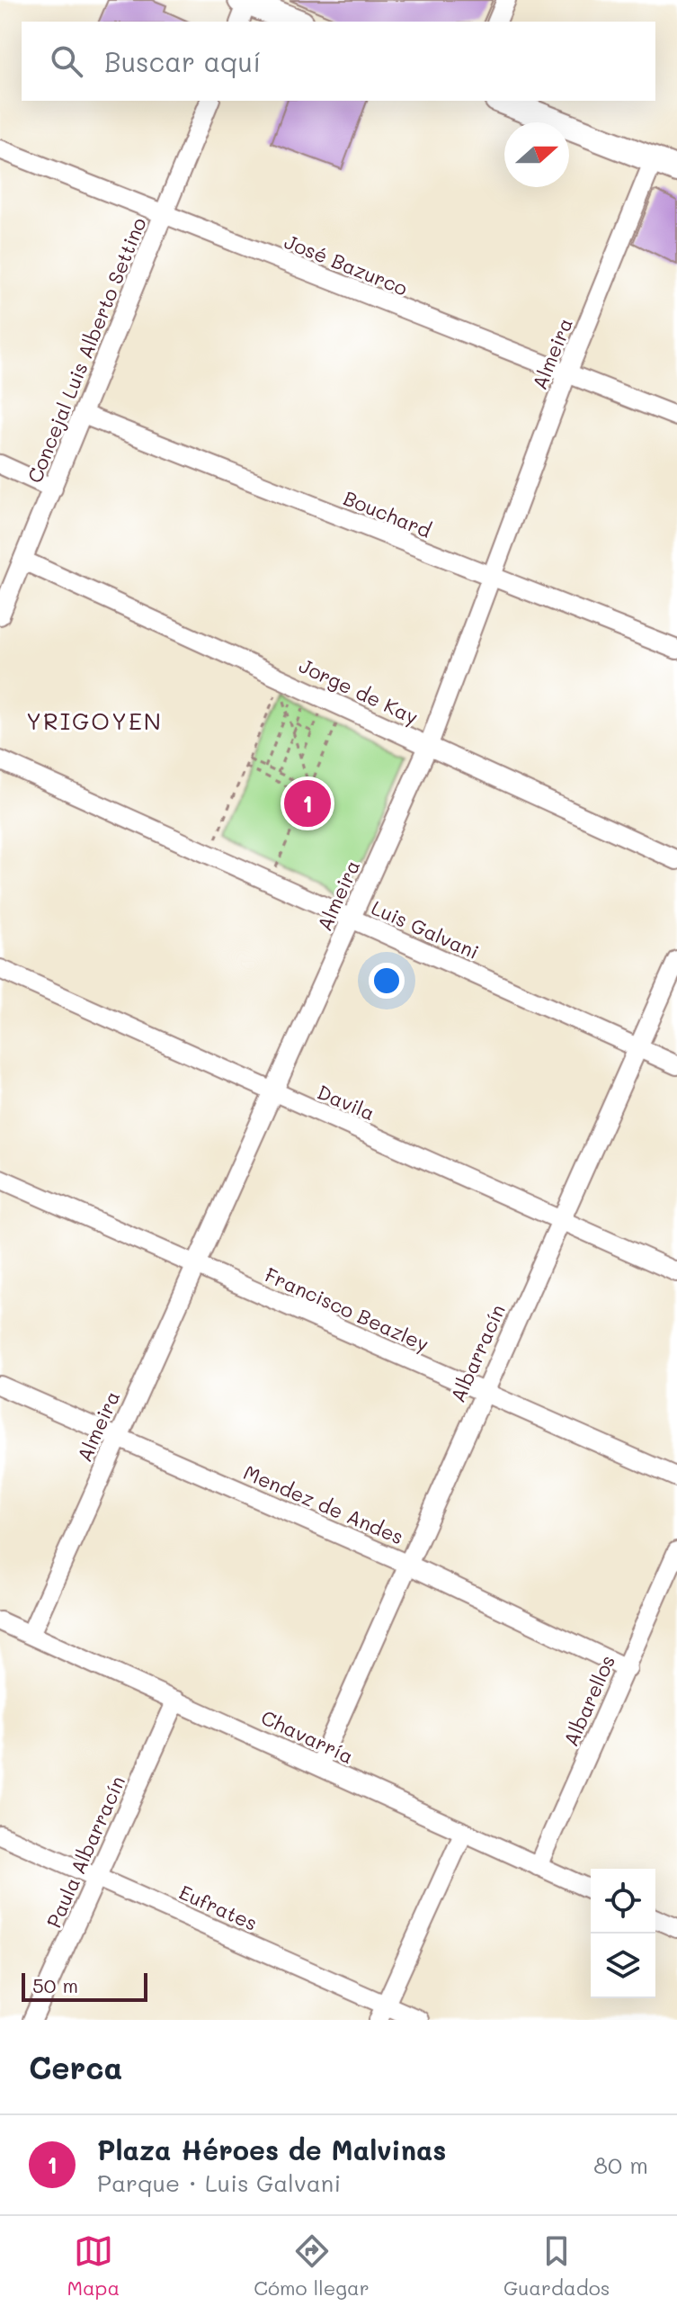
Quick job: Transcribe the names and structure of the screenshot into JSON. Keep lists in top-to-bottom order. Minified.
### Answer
{"streets":{"street":["José Bazurco","Concejal Luis Alberto Settino","Almeira","Bouchard","Jorge de Kay","Luis Galvani","Davila","Francisco Beazley","Albarracín","Mendez de Andes","Albarellos","Chavarría","Paula Albarracín","Eufrates"]},"crossings":[["José Bazurco","Concejal Luis Alberto Settino"],["José Bazurco","Almeira"],["Concejal Luis Alberto Settino","Bouchard"],["Concejal Luis Alberto Settino","Jorge de Kay"],["Almeira","Bouchard"],["Almeira","Jorge de Kay"],["Almeira","Luis Galvani"],["Almeira","Davila"],["Almeira","Francisco Beazley"],["Almeira","Mendez de Andes"],["Almeira","Chavarría"],["Luis Galvani","Albarracín"],["Davila","Albarracín"],["Francisco Beazley","Albarracín"],["Albarracín","Mendez de Andes"],["Albarracín","Chavarría"],["Mendez de Andes","Albarellos"],["Albarellos","Chavarría"],["Chavarría","Paula Albarracín"],["Paula Albarracín","Eufrates"]],"districts":["YRIGOYEN"],"scale_bar":"50 m","north":"right","page":{"search":"Buscar aquí","pins":"1","scale":"50 m","heading":"Cerca","list":[{"mark":"1","name":"Plaza Héroes de Malvinas","note":"Parque · Luis Galvani","value":"80 m"}],"nav":["Mapa","Cómo llegar","Guardados"]}}
